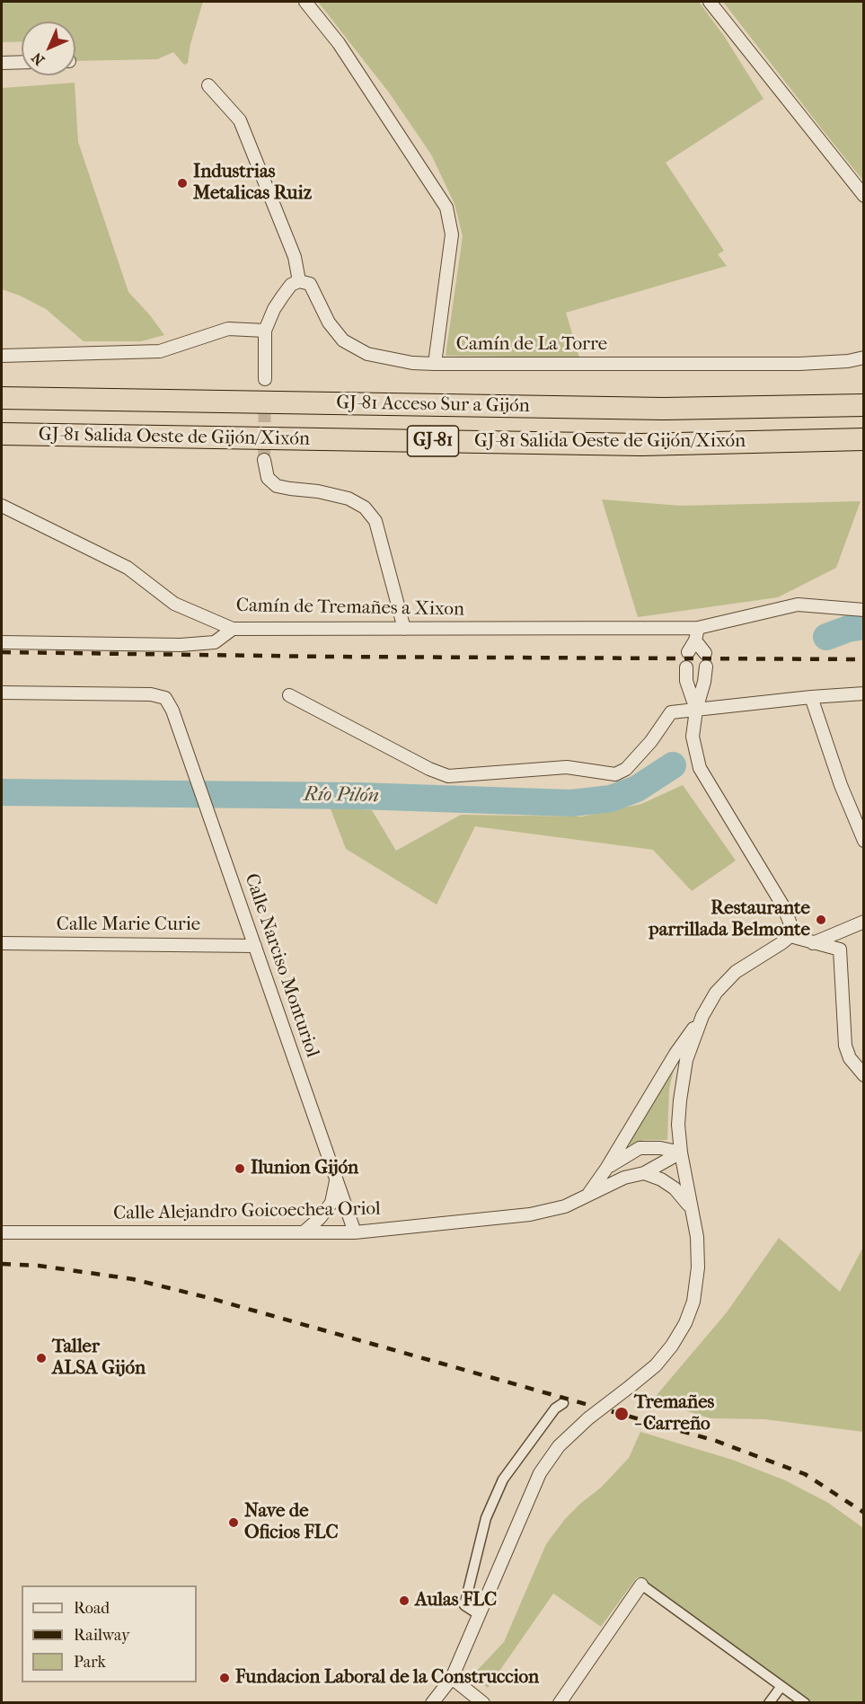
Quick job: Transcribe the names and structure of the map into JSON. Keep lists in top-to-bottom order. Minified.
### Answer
{"streets":{"highway":["GJ-81 Acceso Sur a Gijón","GJ-81 Salida Oeste de Gijón/Xixón","GJ-81"],"street":["Camín de La Torre","Camín de Tremañes a Xixon","Calle Marie Curie","Calle Narciso Monturiol","Calle Alejandro Goicoechea Oriol"]},"crossings":[["Calle Marie Curie","Calle Narciso Monturiol"],["Calle Narciso Monturiol","Calle Alejandro Goicoechea Oriol"]],"water":["Río Pilón"],"places":["Industrias Metalicas Ruiz","Restaurante parrillada Belmonte","Ilunion Gijón","Taller ALSA Gijón","Tremañes - Carreño","Nave de Oficios FLC","Aulas FLC","Fundacion Laboral de la Construccion"],"legend":["Road","Railway","Park"],"north":"bottom left"}
